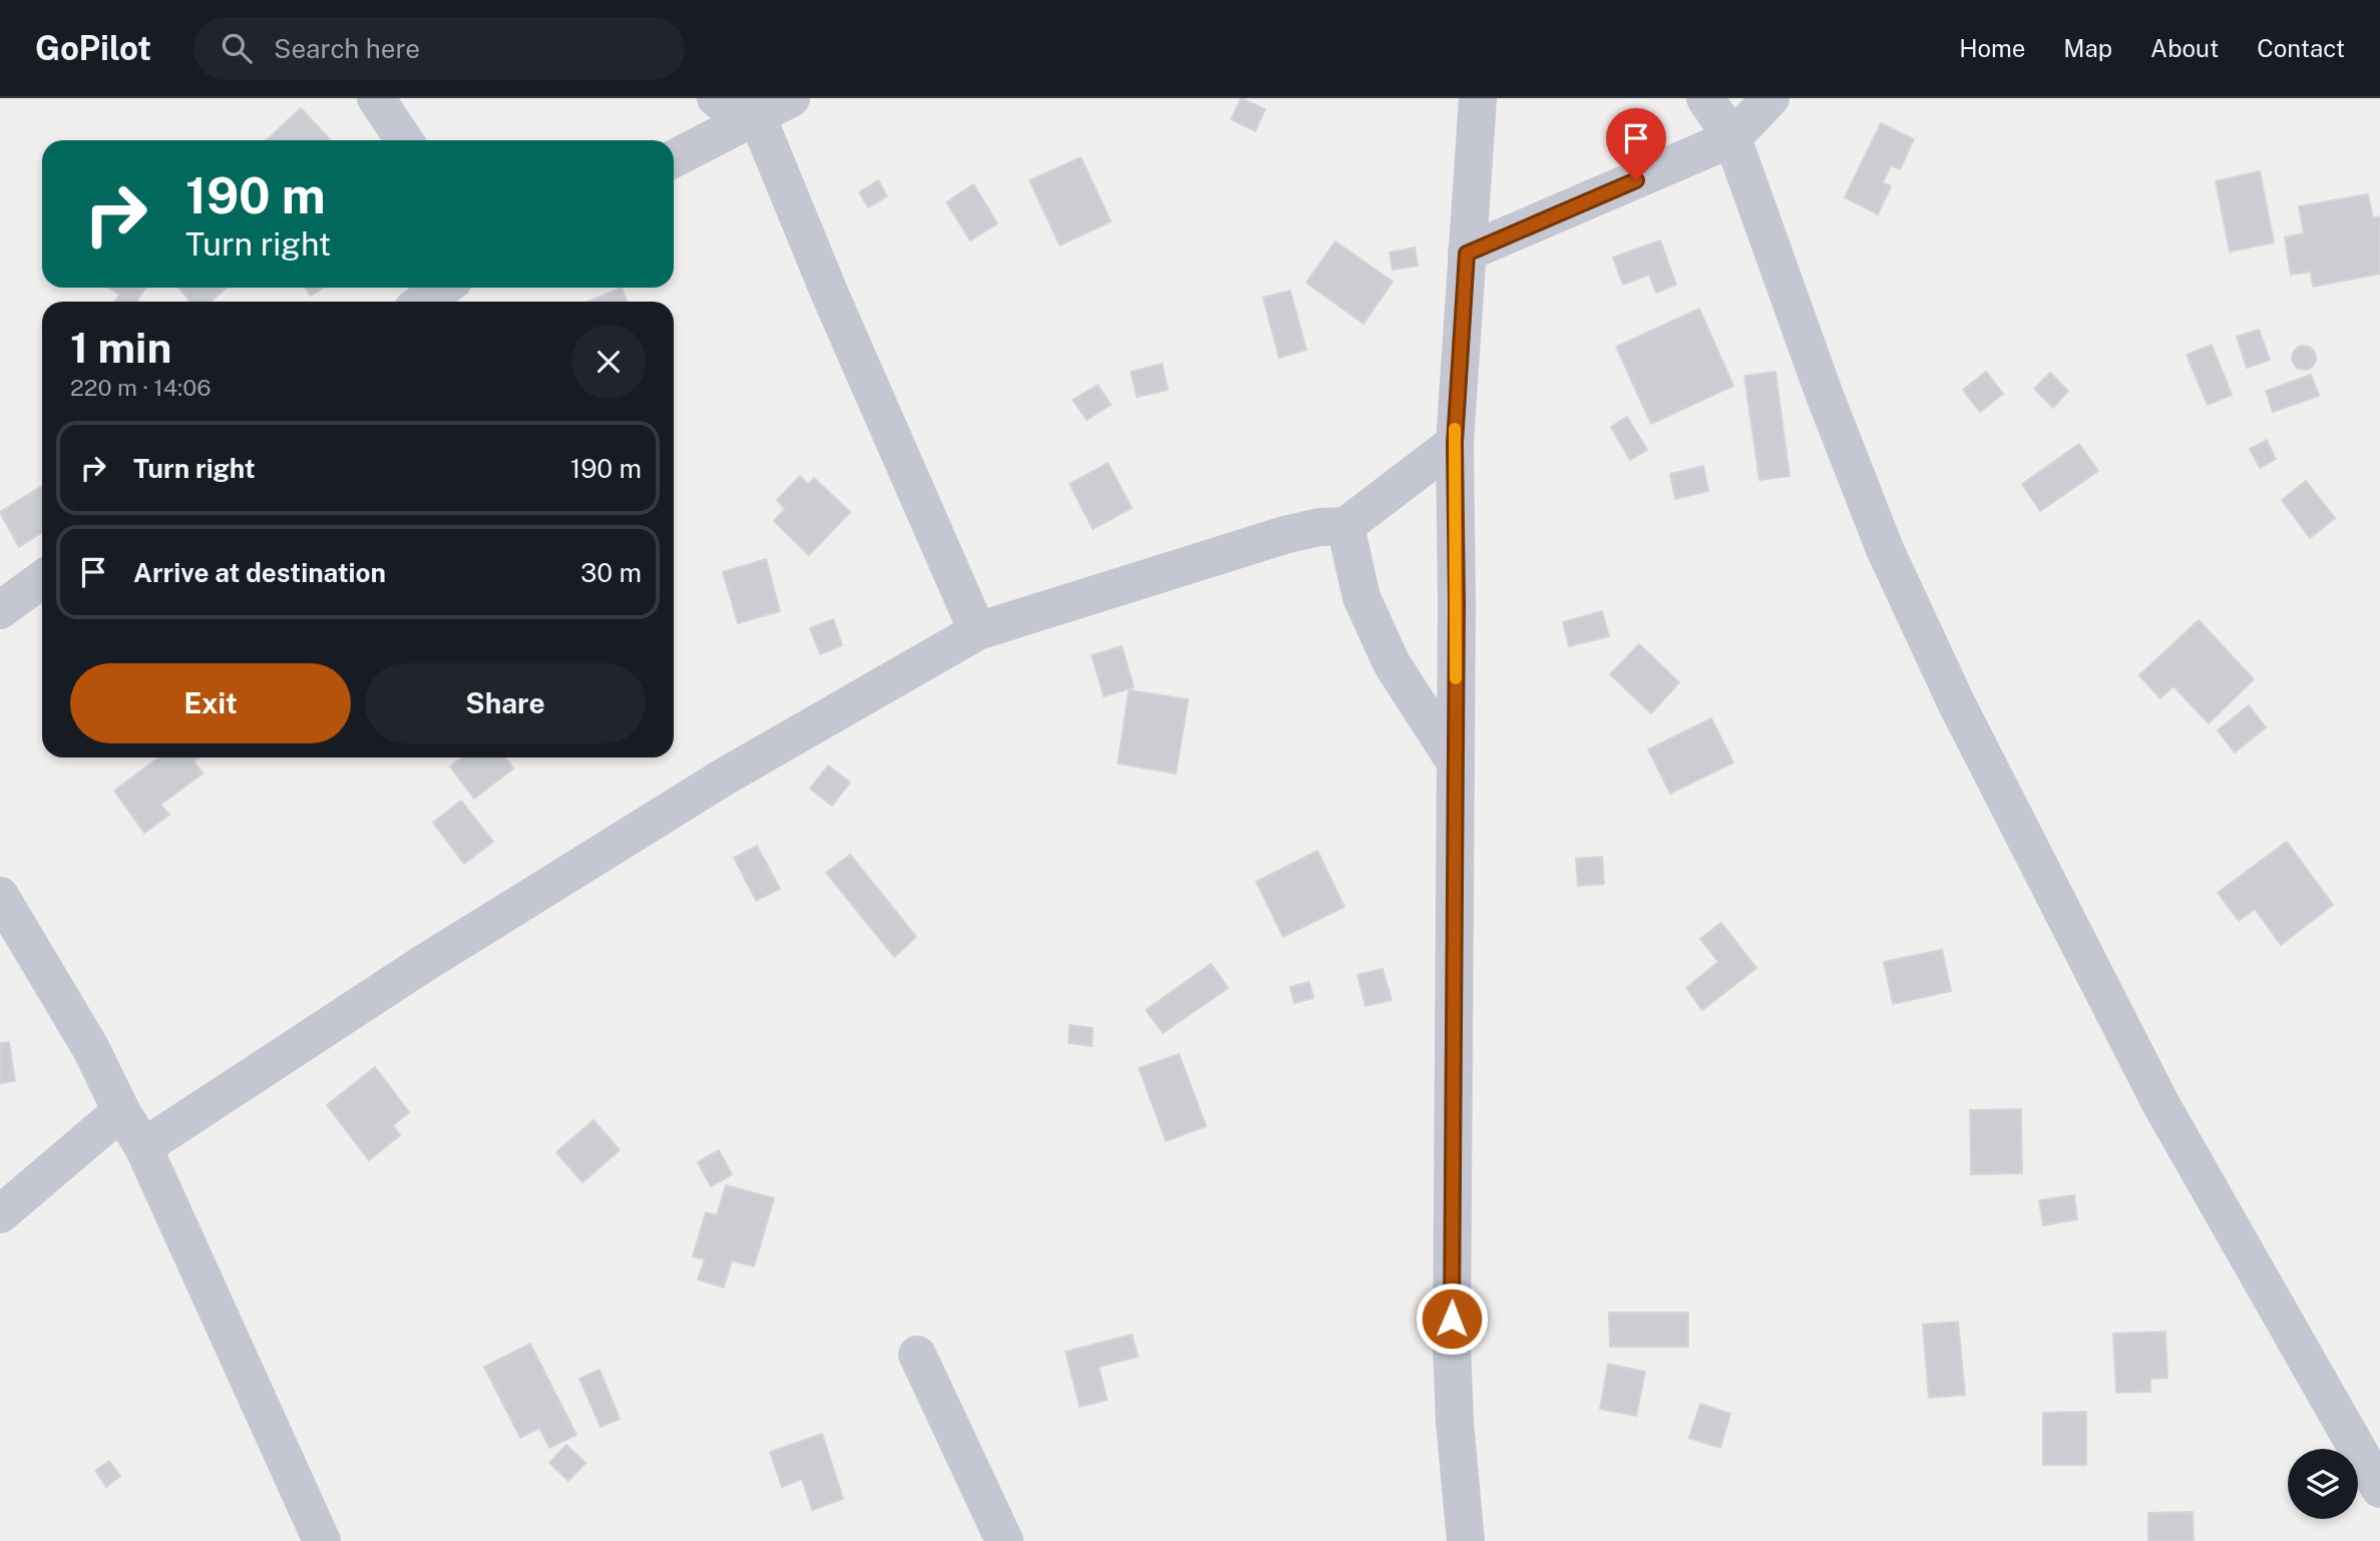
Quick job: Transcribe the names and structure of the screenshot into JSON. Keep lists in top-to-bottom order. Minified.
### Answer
{"page":{"header":"GoPilot","search":"Search here","nav":["Home","Map","About","Contact"],"turn":["190 m","Turn right"],"heading":["1 min","220 m · 14:06"],"list":[{"name":"Turn right","value":"190 m"},{"name":"Arrive at destination","value":"30 m"}],"buttons":["Exit","Share"]}}
